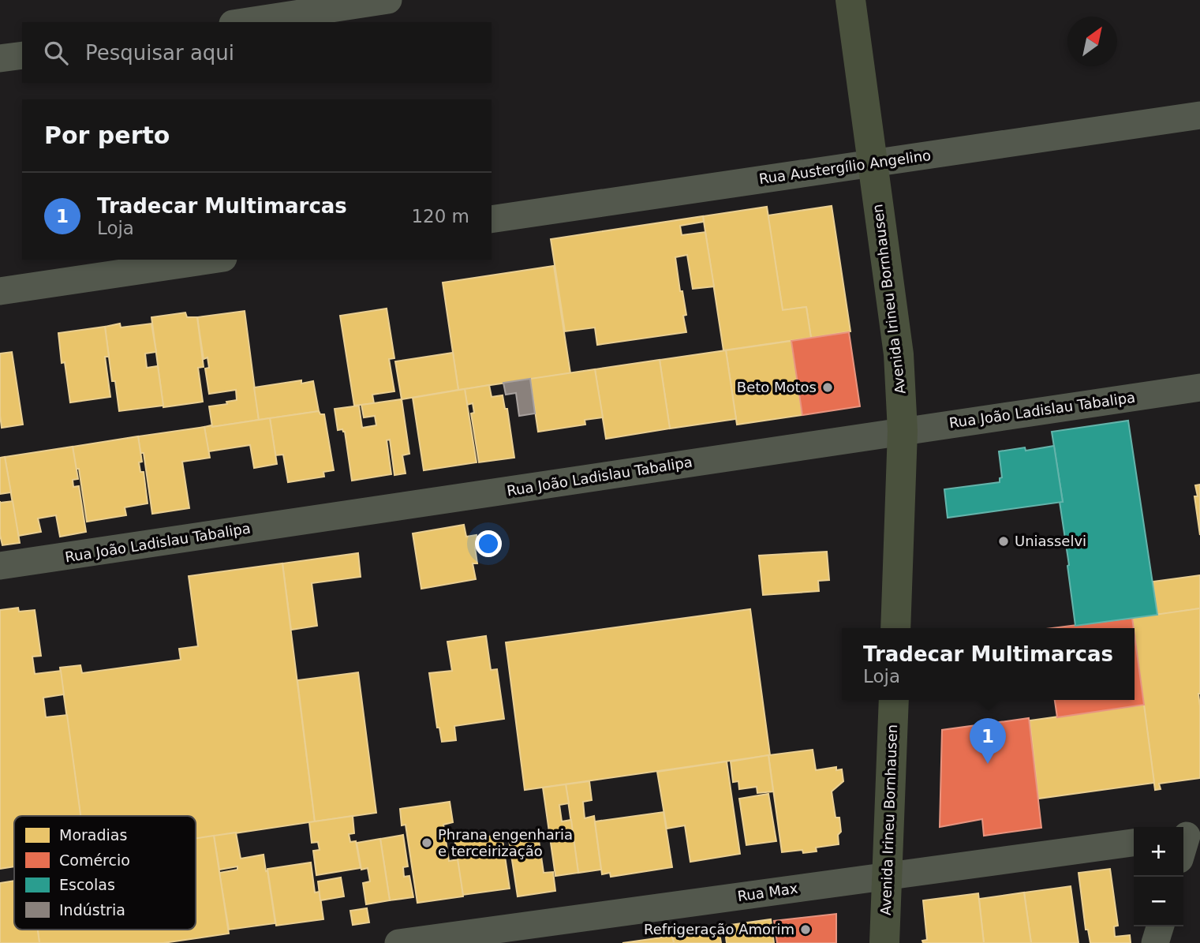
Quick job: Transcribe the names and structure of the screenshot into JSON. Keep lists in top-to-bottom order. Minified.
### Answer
{"streets":{"main road":["Avenida Irineu Bornhausen"],"street":["Rua Austergílio Angelino","Rua João Ladislau Tabalipa","Rua Max"]},"crossings":[["Rua Austergílio Angelino","Avenida Irineu Bornhausen"],["Avenida Irineu Bornhausen","Rua João Ladislau Tabalipa"],["Avenida Irineu Bornhausen","Rua Max"]],"places":["Beto Motos","Uniasselvi","Phrana engenharia e terceirização","Refrigeração Amorim"],"legend":["Moradias","Comércio","Escolas","Indústria"],"north":"top right","page":{"search":"Pesquisar aqui","heading":"Por perto","list":[{"mark":"1","name":"Tradecar Multimarcas","note":"Loja","value":"120 m"}],"popup":["Tradecar Multimarcas","Loja"],"pins":"1","map_buttons":["+","−"]}}
